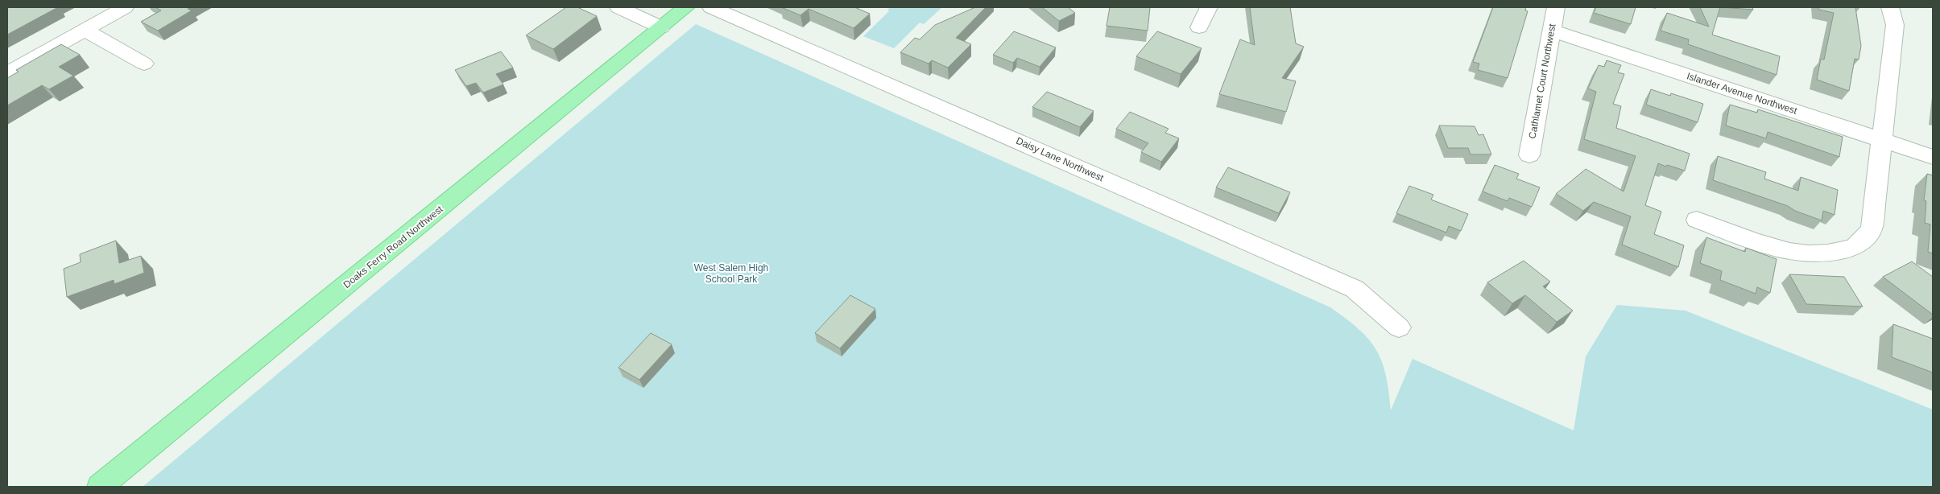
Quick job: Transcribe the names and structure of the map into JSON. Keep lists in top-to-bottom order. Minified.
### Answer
{"streets":{"main road":["Doaks Ferry Road Northwest"],"street":["Cathlamet Court Northwest","Islander Avenue Northwest","Daisy Lane Northwest"]},"crossings":[["Cathlamet Court Northwest","Islander Avenue Northwest"]],"parks":["West Salem High School Park"]}
